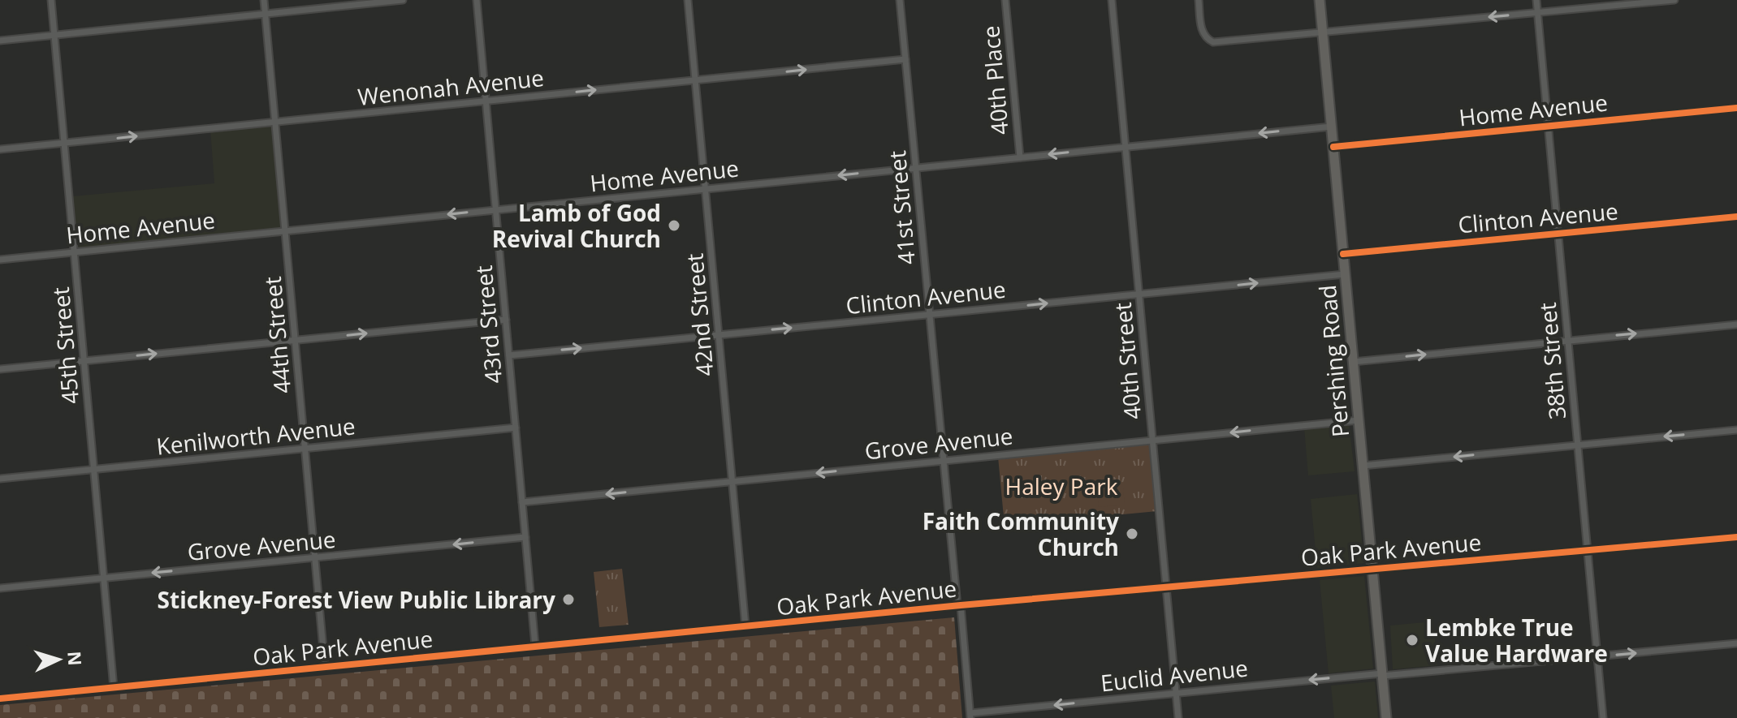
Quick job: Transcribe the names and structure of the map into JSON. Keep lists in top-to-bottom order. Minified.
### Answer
{"streets":{"main road":["Pershing Road"],"street":["40th Place","Wenonah Avenue","Home Avenue","41st Street","Clinton Avenue","42nd Street","43rd Street","44th Street","45th Street","40th Street","38th Street","Kenilworth Avenue","Grove Avenue","Oak Park Avenue","Euclid Avenue"]},"crossings":[["40th Place","Home Avenue"],["Wenonah Avenue","41st Street"],["Wenonah Avenue","42nd Street"],["Wenonah Avenue","43rd Street"],["Wenonah Avenue","44th Street"],["Wenonah Avenue","45th Street"],["Home Avenue","41st Street"],["Home Avenue","42nd Street"],["Home Avenue","43rd Street"],["Home Avenue","44th Street"],["Home Avenue","45th Street"],["Home Avenue","40th Street"],["Home Avenue","Pershing Road"],["Home Avenue","38th Street"],["41st Street","Clinton Avenue"],["41st Street","Grove Avenue"],["41st Street","Oak Park Avenue"],["41st Street","Euclid Avenue"],["Clinton Avenue","42nd Street"],["Clinton Avenue","43rd Street"],["Clinton Avenue","40th Street"],["Clinton Avenue","Pershing Road"],["Clinton Avenue","38th Street"],["42nd Street","Grove Avenue"],["42nd Street","Oak Park Avenue"],["43rd Street","Kenilworth Avenue"],["43rd Street","Grove Avenue"],["43rd Street","Oak Park Avenue"],["44th Street","Kenilworth Avenue"],["44th Street","Grove Avenue"],["44th Street","Oak Park Avenue"],["45th Street","Kenilworth Avenue"],["45th Street","Grove Avenue"],["45th Street","Oak Park Avenue"],["40th Street","Grove Avenue"],["40th Street","Oak Park Avenue"],["40th Street","Euclid Avenue"],["Pershing Road","Grove Avenue"],["Pershing Road","Oak Park Avenue"],["Pershing Road","Euclid Avenue"],["38th Street","Oak Park Avenue"],["38th Street","Euclid Avenue"]],"one_way":["Wenonah Avenue","Home Avenue","Clinton Avenue","Grove Avenue"],"parks":["Haley Park"],"places":["Lamb of God Revival Church","Faith Community Church","Stickney-Forest View Public Library","Lembke True Value Hardware"],"north":"right"}
